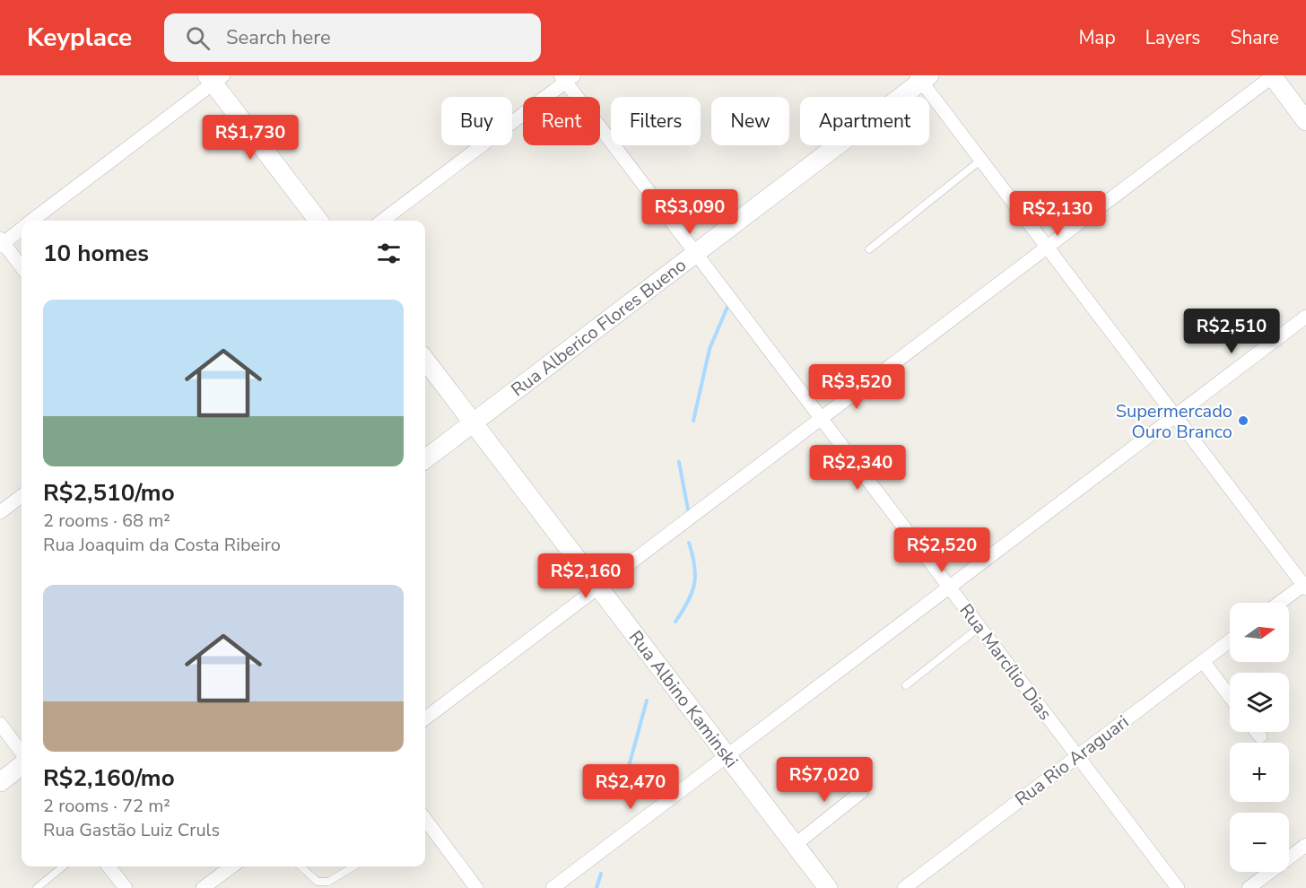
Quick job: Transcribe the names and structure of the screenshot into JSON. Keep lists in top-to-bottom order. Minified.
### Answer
{"streets":{"street":["Rua Alberico Flores Bueno","Rua Marcílio Dias","Rua Albino Kaminski","Rua Rio Araguari"]},"crossings":[["Rua Alberico Flores Bueno","Rua Marcílio Dias"],["Rua Alberico Flores Bueno","Rua Albino Kaminski"],["Rua Marcílio Dias","Rua Rio Araguari"]],"places":["Supermercado Ouro Branco"],"north":"right","page":{"header":"Keyplace","search":"Search here","nav":["Map","Layers","Share"],"chip":["Buy","Rent","Filters","New","Apartment"],"price":["R$1,730","R$3,090","R$2,130","R$2,510","R$3,520","R$2,340","R$2,520","R$2,160","R$7,020","R$2,470"],"heading":"10 homes","list":[{"name":"R$2,510/mo","note":"2 rooms · 68 m² · Rua Joaquim da Costa Ribeiro"},{"name":"R$2,160/mo","note":"2 rooms · 72 m² · Rua Gastão Luiz Cruls"}],"map_buttons":["+","−"]}}
